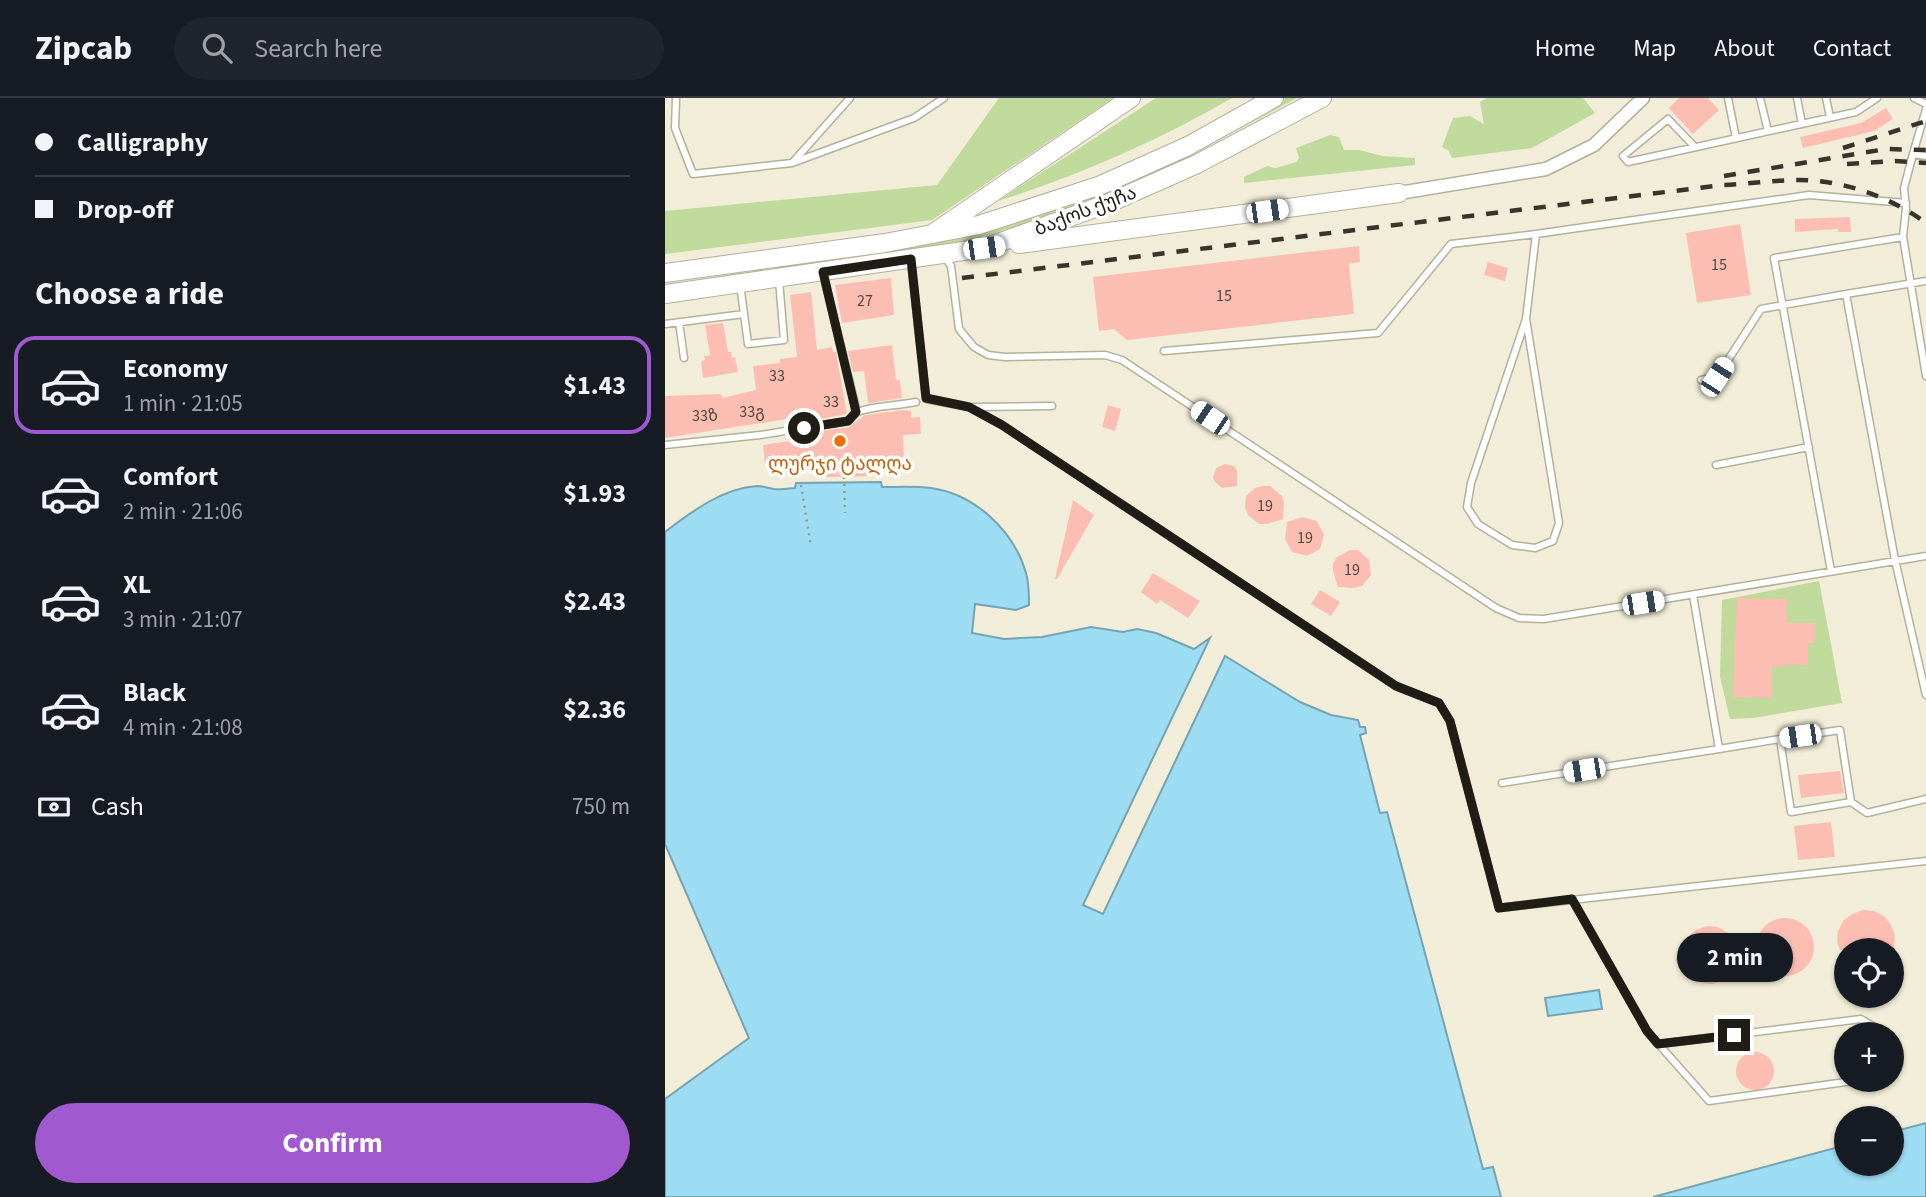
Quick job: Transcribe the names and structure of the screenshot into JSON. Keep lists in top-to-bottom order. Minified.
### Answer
{"streets":{"main road":["ბაქოს ქუჩა"]},"places":["ლურჯი ტალღა"],"house_numbers":["15","15","27","33","33","33გ","33ზ","19","19","19"],"page":{"header":"Zipcab","search":"Search here","nav":["Home","Map","About","Contact"],"banner":["Calligraphy","Drop-off"],"heading":"Choose a ride","list":[{"name":"Economy","note":"1 min · 21:05","value":"$1.43"},{"name":"Comfort","note":"2 min · 21:06","value":"$1.93"},{"name":"XL","note":"3 min · 21:07","value":"$2.43"},{"name":"Black","note":"4 min · 21:08","value":"$2.36"}],"pay":["Cash","750 m"],"bubble":"2 min","map_buttons":["+","−"],"buttons":"Confirm"}}
